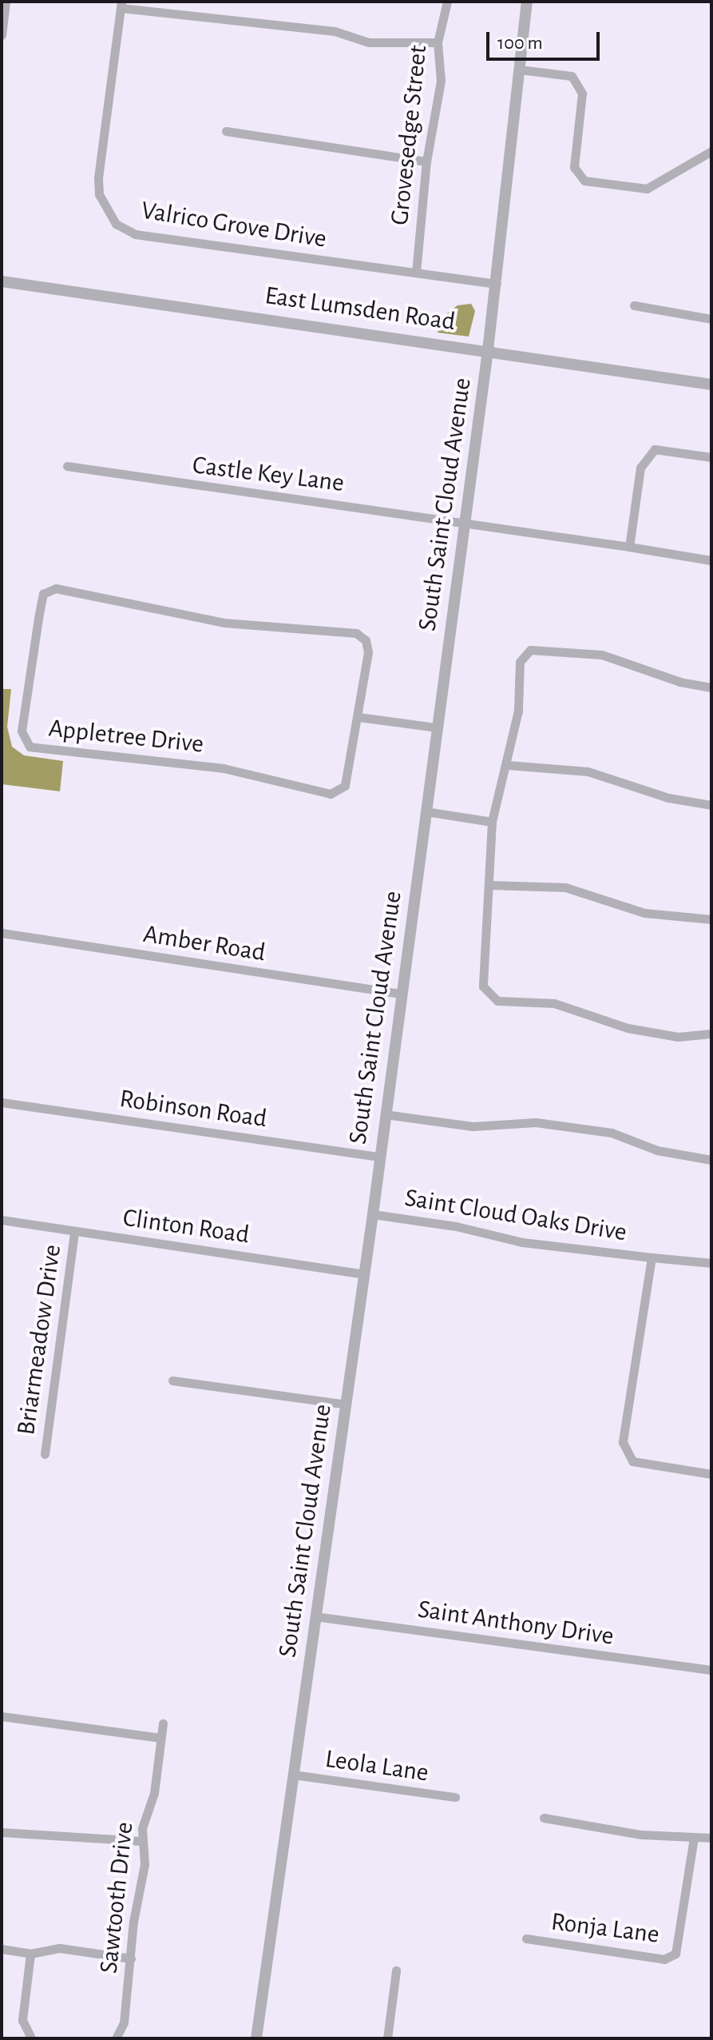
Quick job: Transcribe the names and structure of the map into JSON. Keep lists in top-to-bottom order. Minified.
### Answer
{"streets":{"street":["Grovesedge Street","Valrico Grove Drive","East Lumsden Road","Castle Key Lane","South Saint Cloud Avenue","Appletree Drive","Amber Road","Robinson Road","Saint Cloud Oaks Drive","Clinton Road","Briarmeadow Drive","Saint Anthony Drive","Leola Lane","Sawtooth Drive","Ronja Lane"]},"crossings":[["Grovesedge Street","Valrico Grove Drive"],["Valrico Grove Drive","South Saint Cloud Avenue"],["East Lumsden Road","South Saint Cloud Avenue"],["Castle Key Lane","South Saint Cloud Avenue"],["South Saint Cloud Avenue","Amber Road"],["South Saint Cloud Avenue","Robinson Road"],["South Saint Cloud Avenue","Saint Cloud Oaks Drive"],["South Saint Cloud Avenue","Clinton Road"],["South Saint Cloud Avenue","Saint Anthony Drive"],["South Saint Cloud Avenue","Leola Lane"],["Clinton Road","Briarmeadow Drive"]],"scale_bar":"100 m"}
